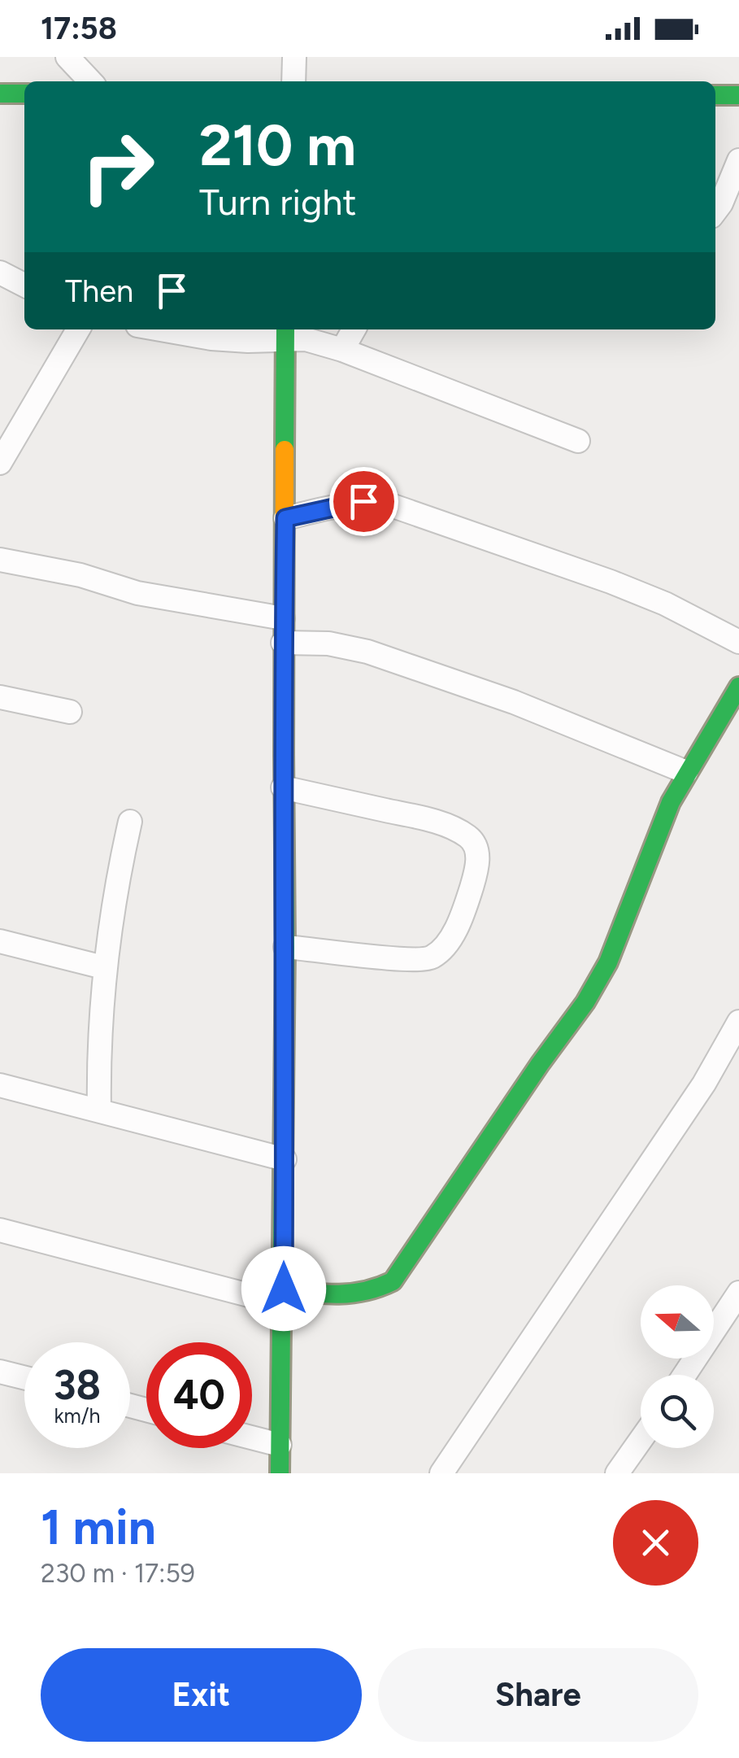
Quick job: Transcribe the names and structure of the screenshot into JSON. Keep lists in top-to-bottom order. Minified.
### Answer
{"north":"left","page":{"status":"17:58","turn":["210 m","Turn right"],"then":"Then","speed":"38 km/h","limit":"40","heading":["1 min","230 m · 17:59"],"buttons":["Exit","Share"]}}
